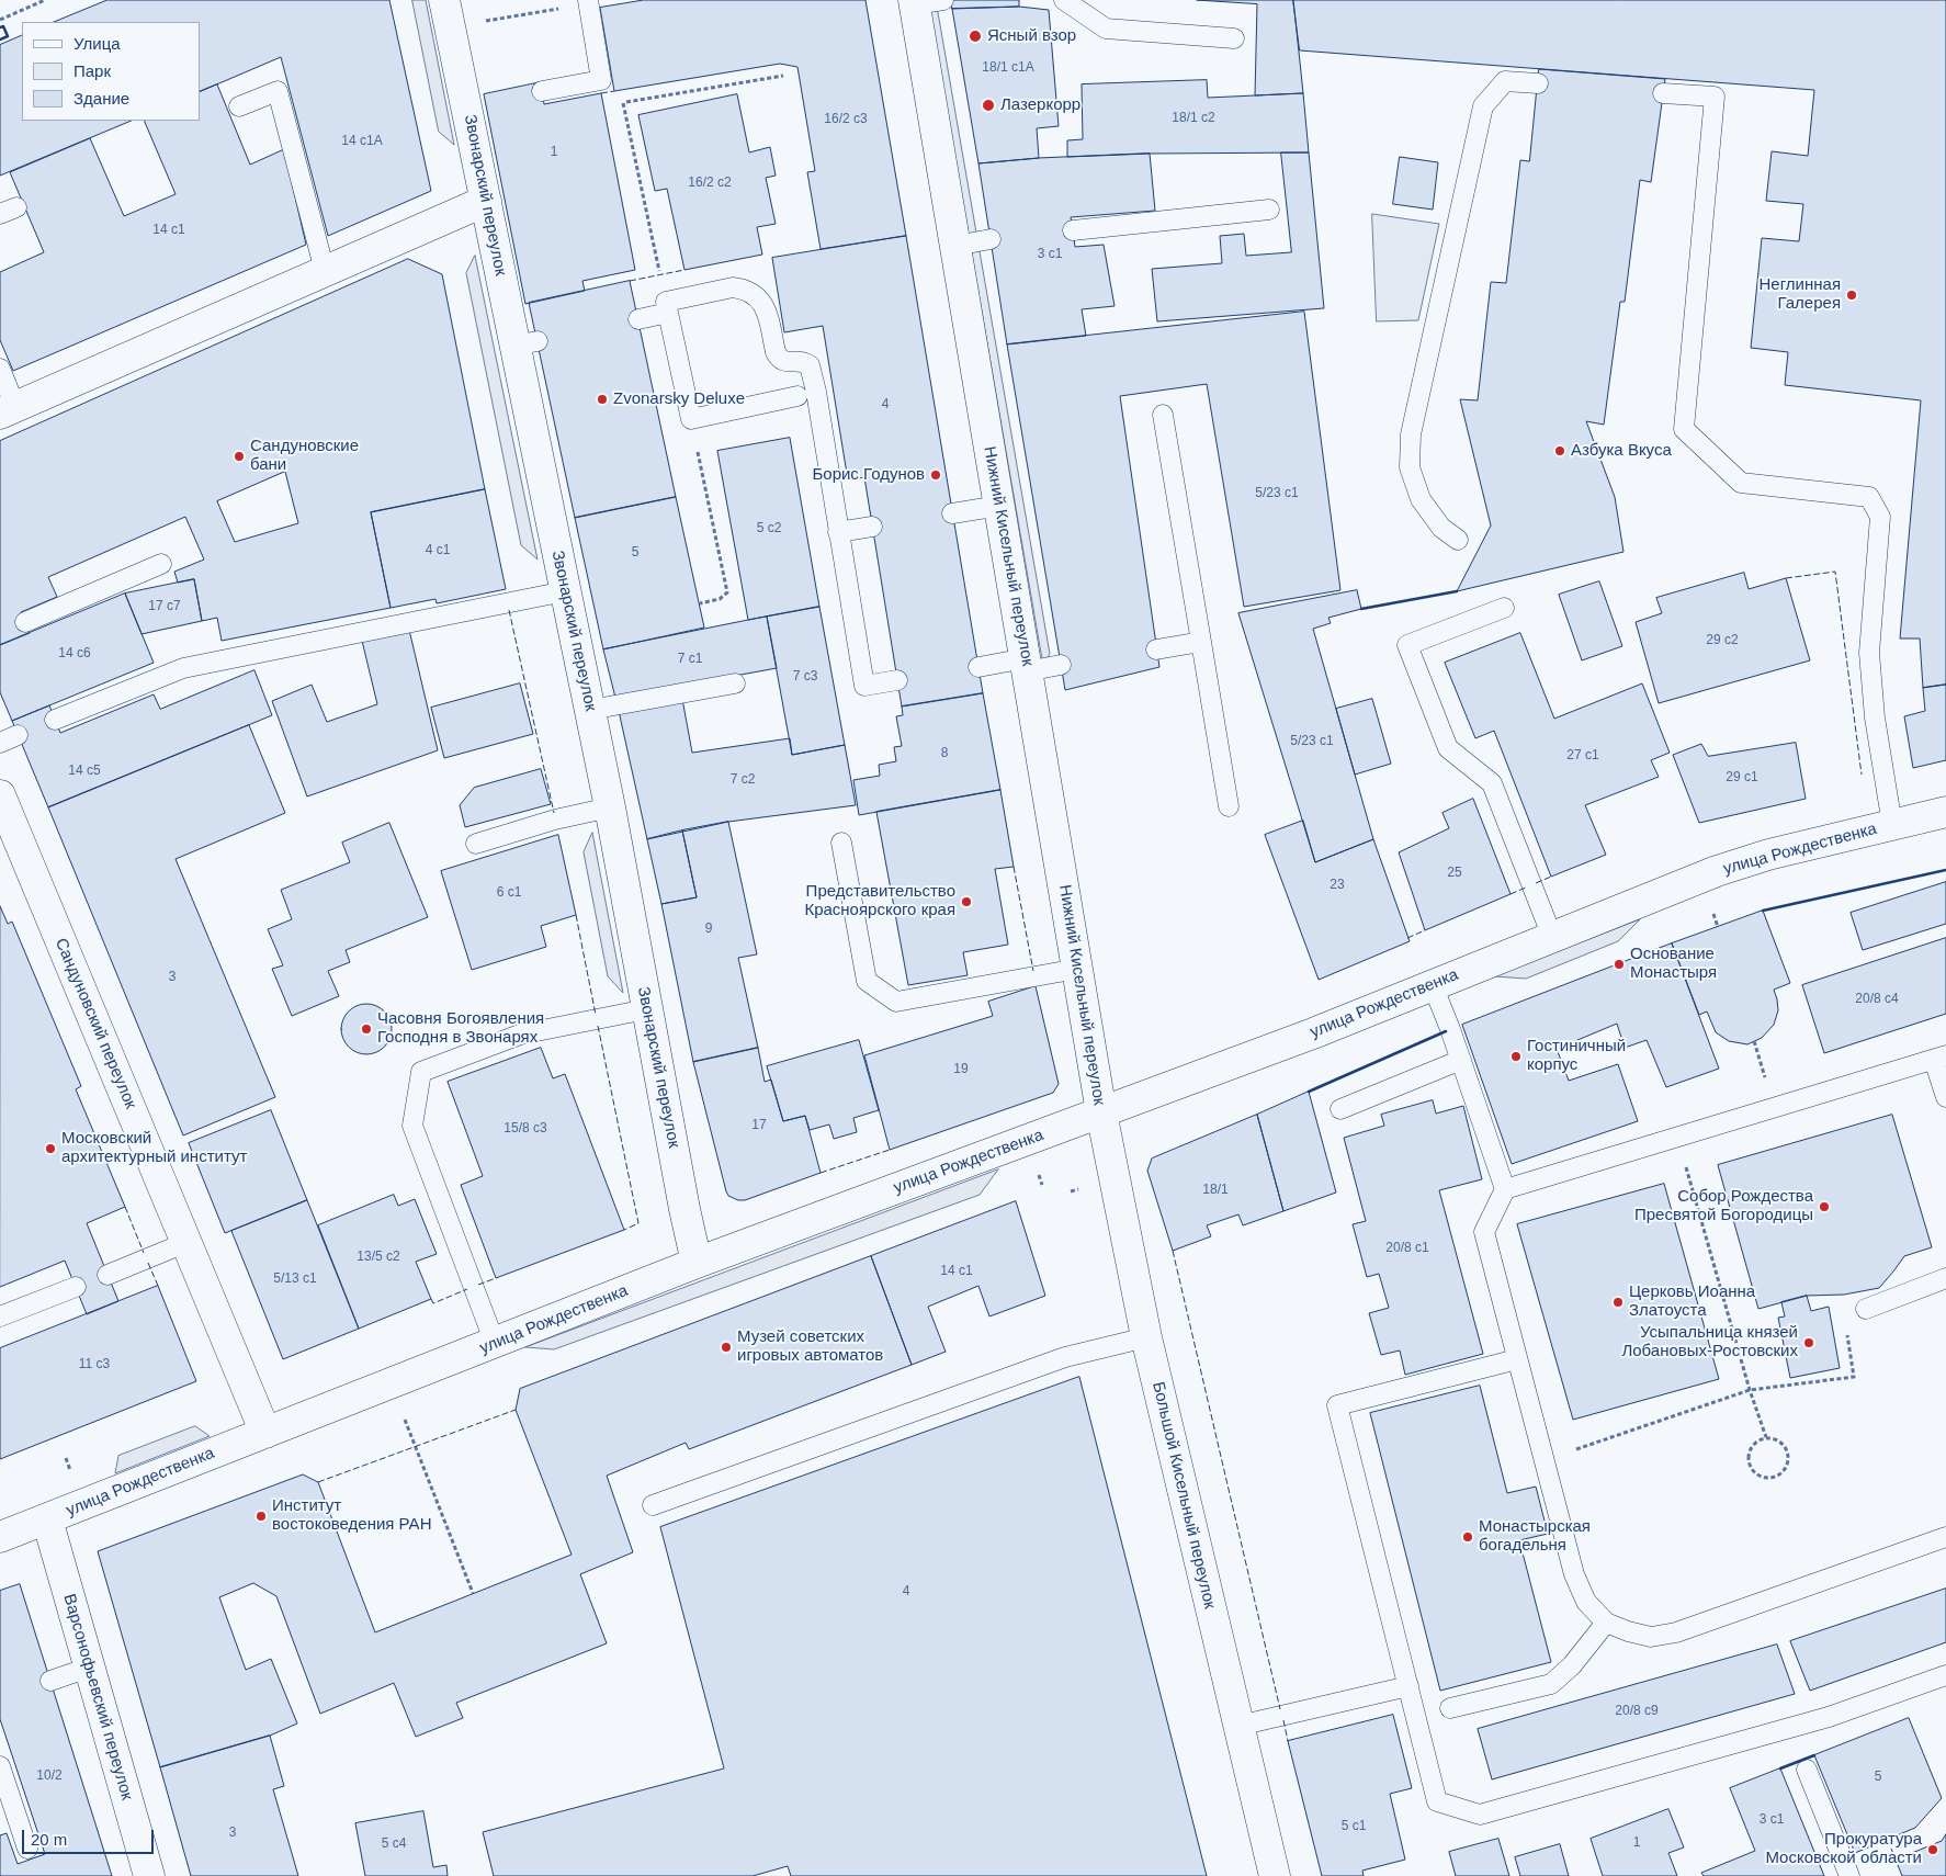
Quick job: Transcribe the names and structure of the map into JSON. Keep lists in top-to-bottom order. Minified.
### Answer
{"streets":{"street":["Звонарский переулок","Нижний Кисельный переулок","улица Рождественка","Сандуновский переулок","Большой Кисельный переулок","Варсонофьевский переулок"]},"crossings":[["Звонарский переулок","улица Рождественка"],["Нижний Кисельный переулок","улица Рождественка"],["Нижний Кисельный переулок","Большой Кисельный переулок"],["улица Рождественка","Сандуновский переулок"],["улица Рождественка","Большой Кисельный переулок"],["улица Рождественка","Варсонофьевский переулок"]],"places":["Ясный взор","Лазеркорр","Неглинная Галерея","Zvonarsky Deluxe","Азбука Вкуса","Сандуновские бани","Борис Годунов","Представительство Красноярского края","Основание Монастыря","Часовня Богоявления Господня в Звонарях","Гостиничный корпус","Московский архитектурный институт","Собор Рождества Пресвятой Богородицы","Церковь Иоанна Златоуста","Усыпальница князей Лобановых-Ростовских","Музей советских игровых автоматов","Институт востоковедения РАН","Монастырская богадельня","Прокуратура Московской области"],"house_numbers":["18/1 с1А","18/1 с2","16/2 с3","14 с1А","1","16/2 с2","14 с1","3 с1","4","5/23 с1","5 с2","4 с1","5","17 с7","29 с2","14 с6","7 с1","7 с3","5/23 с1","8","27 с1","14 с5","29 с1","7 с2","25","23","6 с1","9","3","20/8 с4","19","17","15/8 с3","18/1","20/8 с1","13/5 с2","14 с1","5/13 с1","11 с3","4","20/8 с9","10/2","5","3 с1","5 с1","3","1","5 с4"],"legend":["Улица","Парк","Здание"],"scale_bar":"20 m"}
